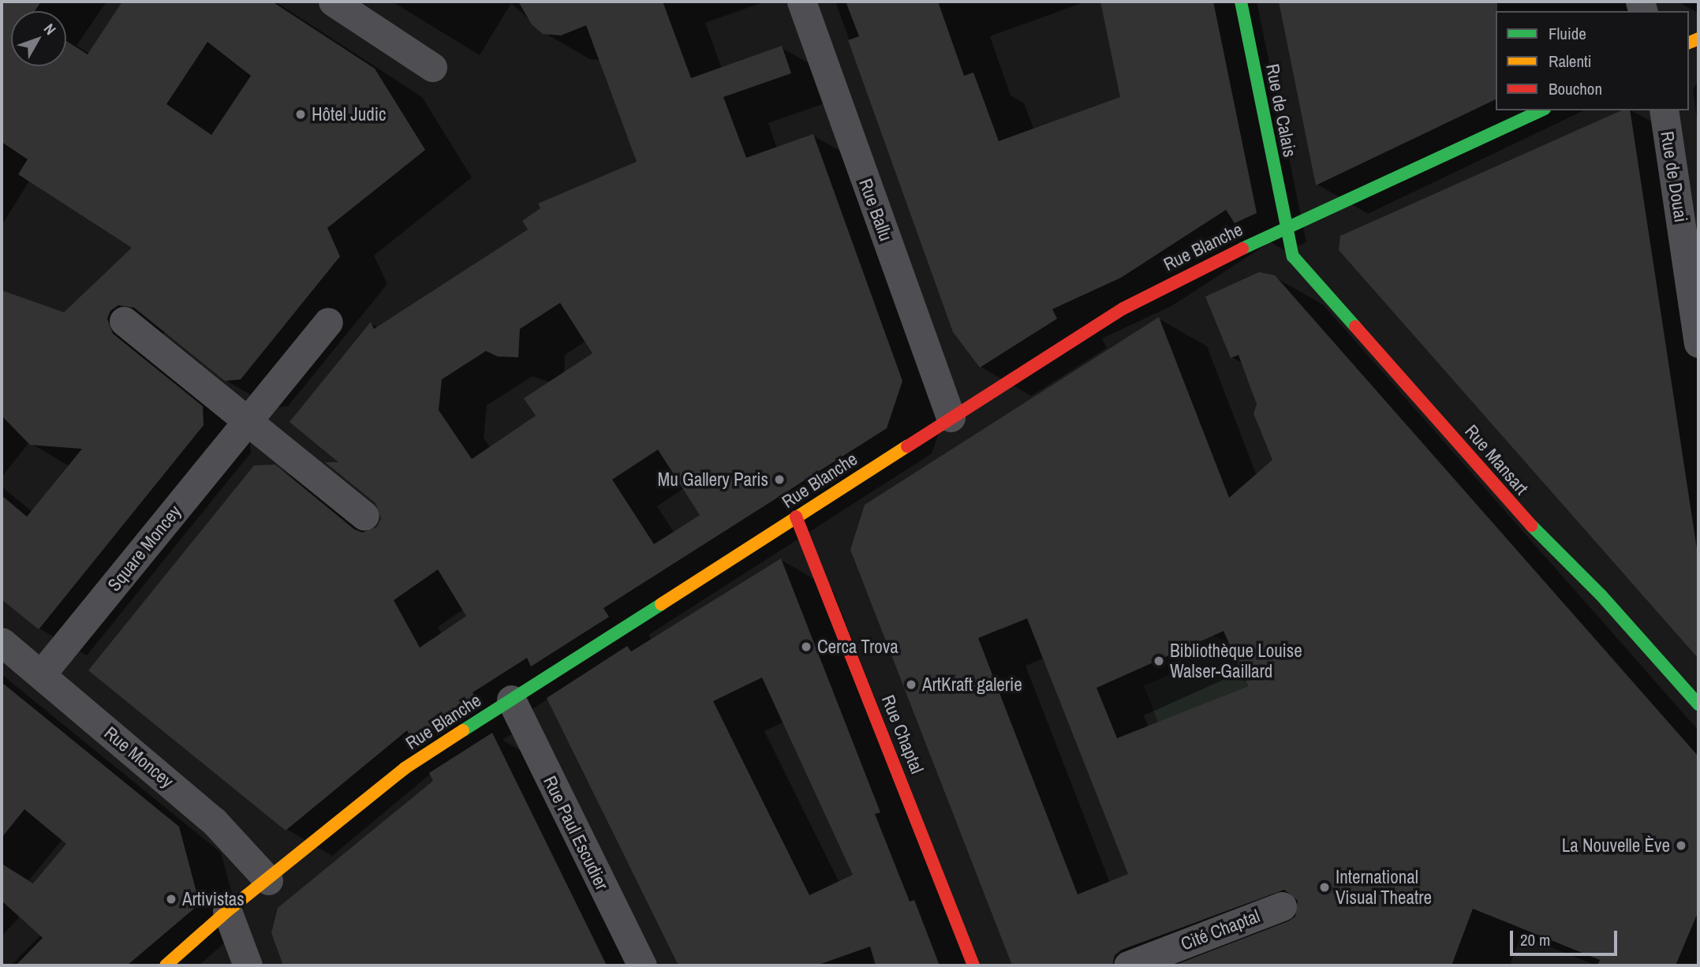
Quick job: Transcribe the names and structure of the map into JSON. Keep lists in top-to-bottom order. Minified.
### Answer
{"streets":{"street":["Rue de Calais","Rue de Douai","Rue Ballu","Rue Blanche","Rue Mansart","Square Moncey","Rue Chaptal","Rue Moncey","Rue Paul Escudier","Cité Chaptal"]},"crossings":[["Rue de Calais","Rue Blanche"],["Rue de Calais","Rue Mansart"],["Rue Ballu","Rue Blanche"],["Rue Blanche","Rue Mansart"],["Rue Blanche","Rue Chaptal"],["Rue Blanche","Rue Moncey"],["Rue Blanche","Rue Paul Escudier"],["Square Moncey","Rue Moncey"]],"places":["Hôtel Judic","Mu Gallery Paris","Cerca Trova","Bibliothèque Louise Walser-Gaillard","ArtKraft galerie","La Nouvelle Ève","International Visual Theatre","Artivistas"],"legend":["Fluide","Ralenti","Bouchon"],"scale_bar":"20 m","north":"top right"}
